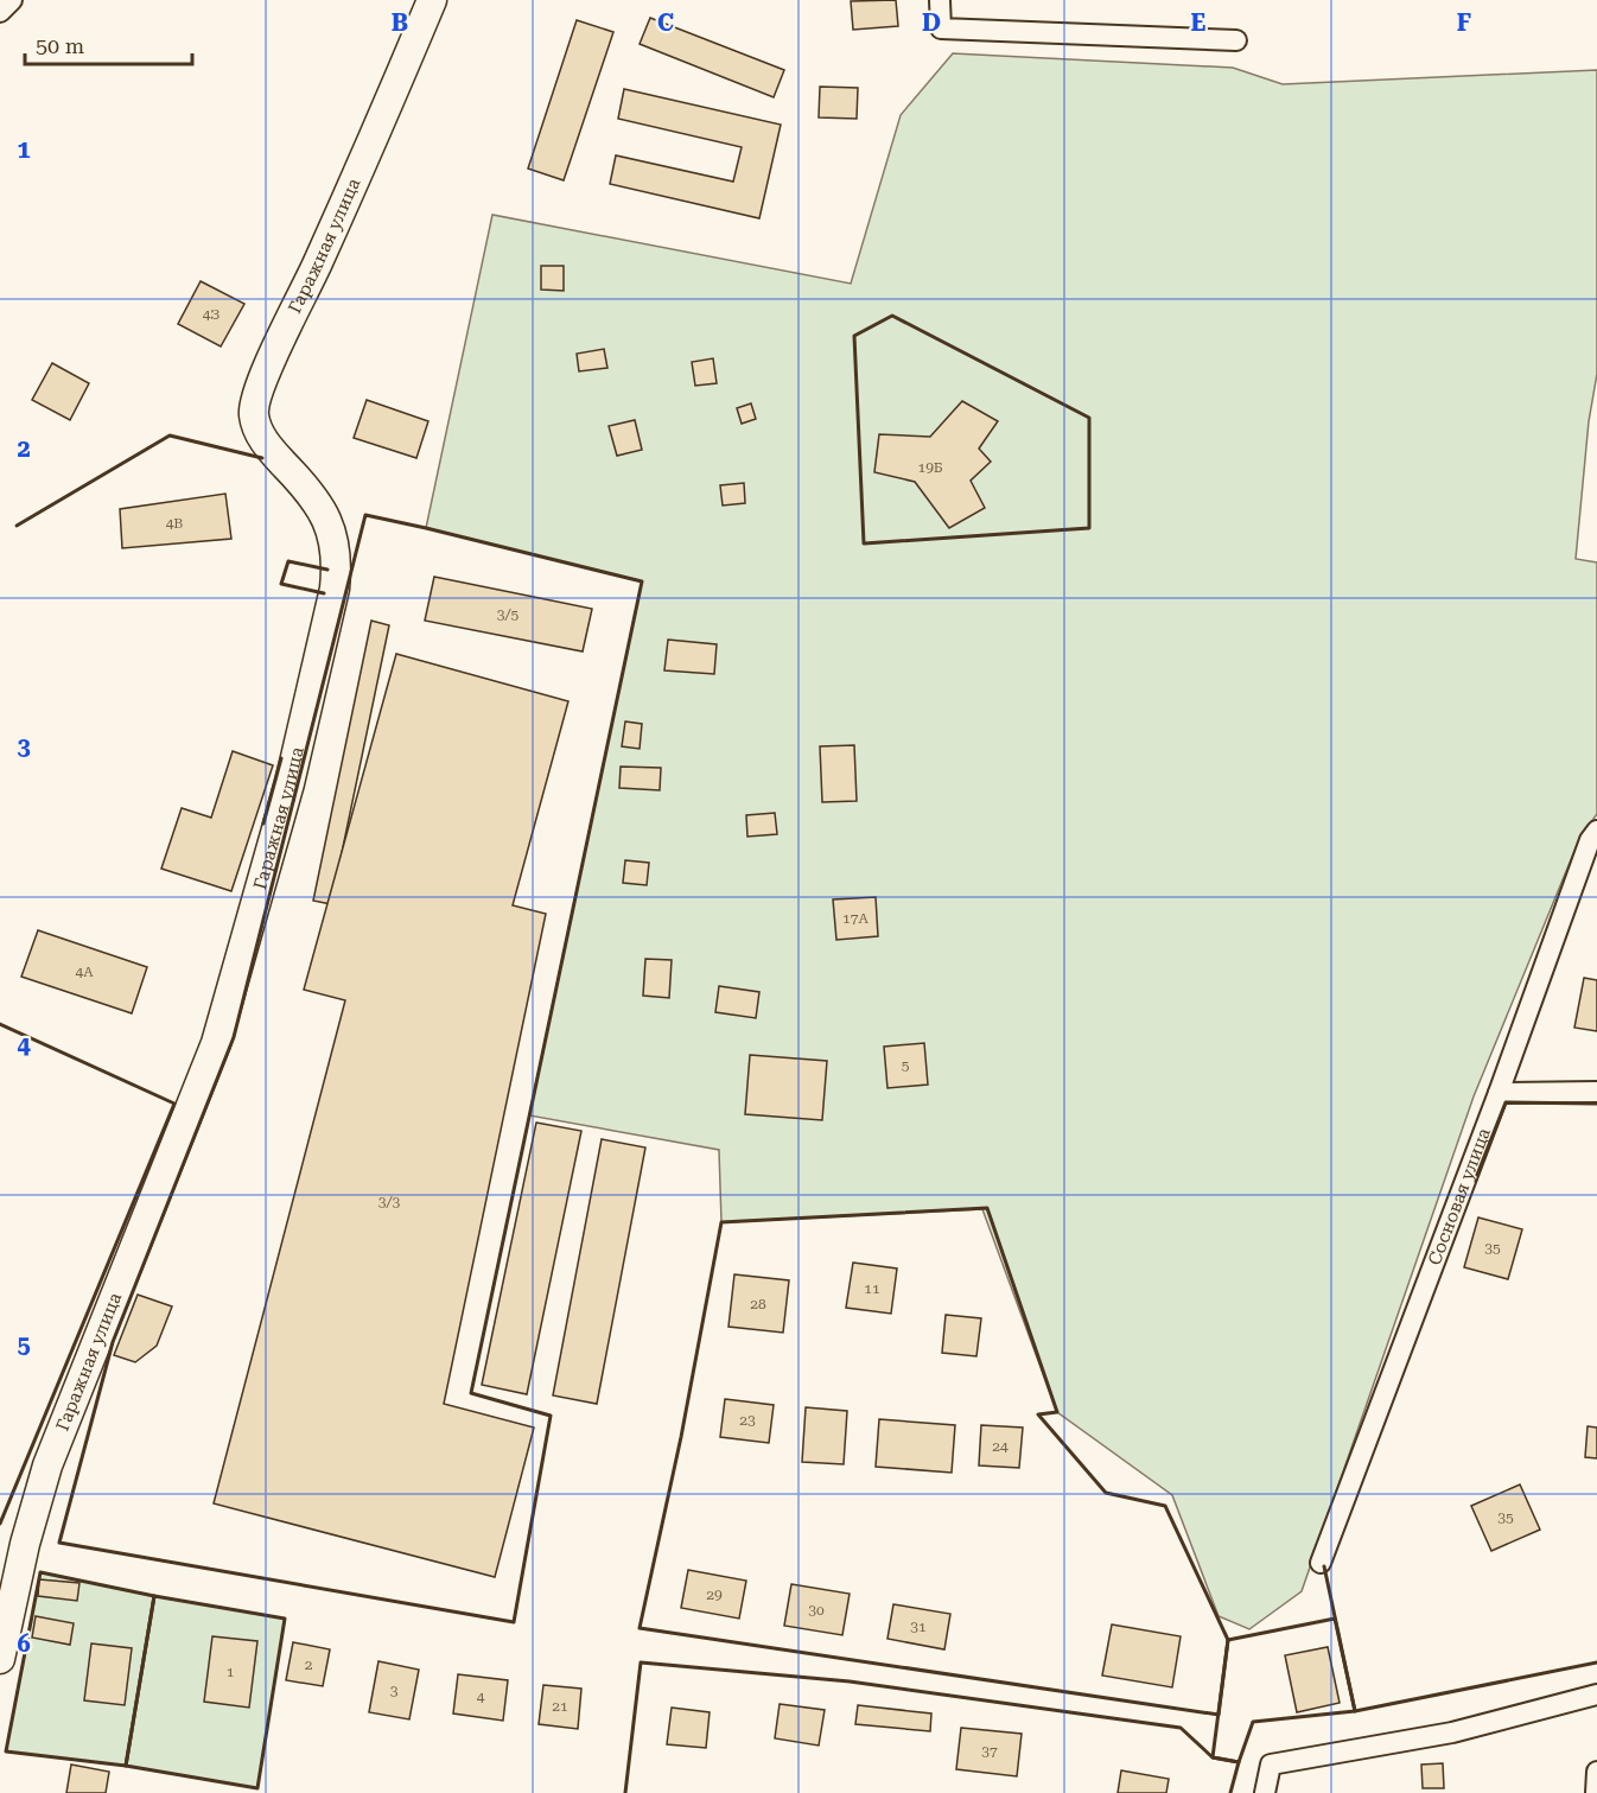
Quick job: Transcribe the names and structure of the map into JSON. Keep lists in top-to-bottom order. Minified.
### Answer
{"streets":{"street":["Гаражная улица","Сосновая улица"]},"house_numbers":["4З","19Б","4В","3/5","17А","4А","5","3/3","35","11","28","23","24","35","29","30","31","2","1","3","4","21","37"],"scale_bar":"50 m","grid":{"columns":["B","C","D","E","F"],"rows":["1","2","3","4","5","6"]}}
